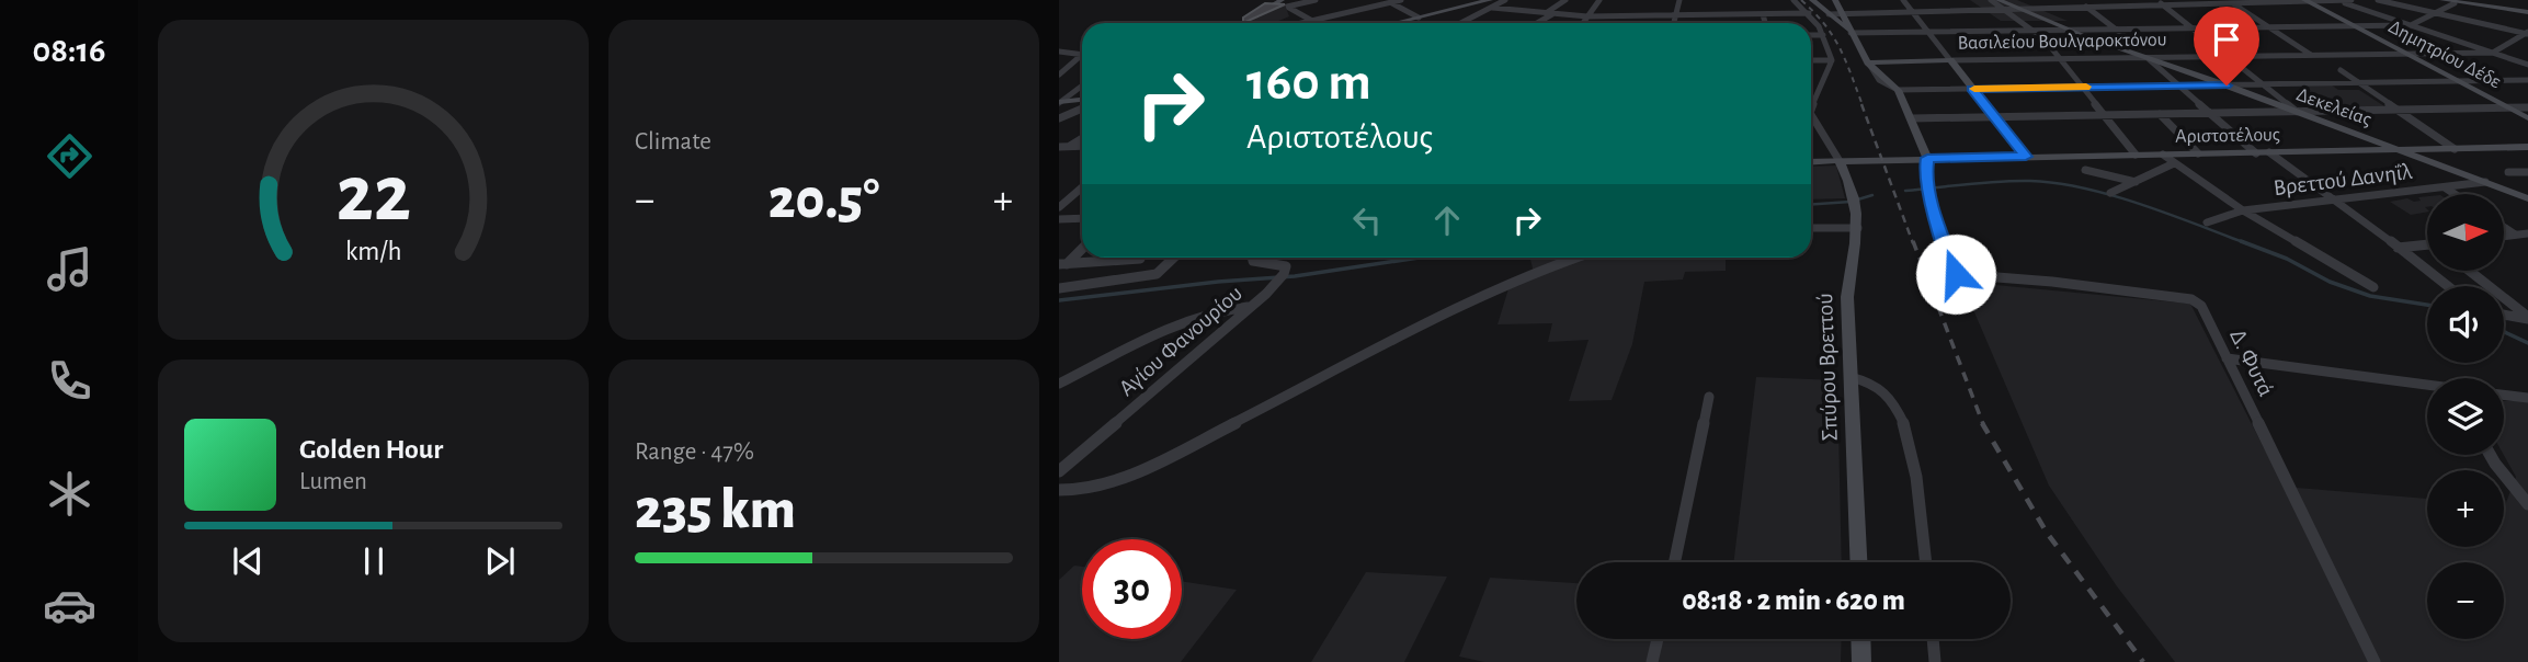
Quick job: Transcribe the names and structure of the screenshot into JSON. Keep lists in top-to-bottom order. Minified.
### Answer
{"streets":{"street":["Βασιλείου Βουλγαροκτόνου","Δημητρίου Δέδε","Δεκελείας","Αριστοτέλους","Βρεττού Δανηΐλ","Αγίου Φανουρίου","Δ. Φυτά","Σπύρου Βρεττού"]},"crossings":[["Βασιλείου Βουλγαροκτόνου","Δημητρίου Δέδε"],["Βασιλείου Βουλγαροκτόνου","Δεκελείας"],["Δεκελείας","Αριστοτέλους"],["Δεκελείας","Βρεττού Δανηΐλ"],["Αριστοτέλους","Δ. Φυτά"],["Αριστοτέλους","Σπύρου Βρεττού"]],"north":"right","page":{"tabs":"08:16","tile":["Climate",["Range · 47%","235 km"]],"turn":["160 m","Αριστοτέλους"],"heat":["−","20.5°","+"],"map_buttons":["+","−"],"song":["Golden Hour","Lumen"],"limit":"30","trip":"08:18 · 2 min · 620 m","gauge":["22","km/h"]}}
